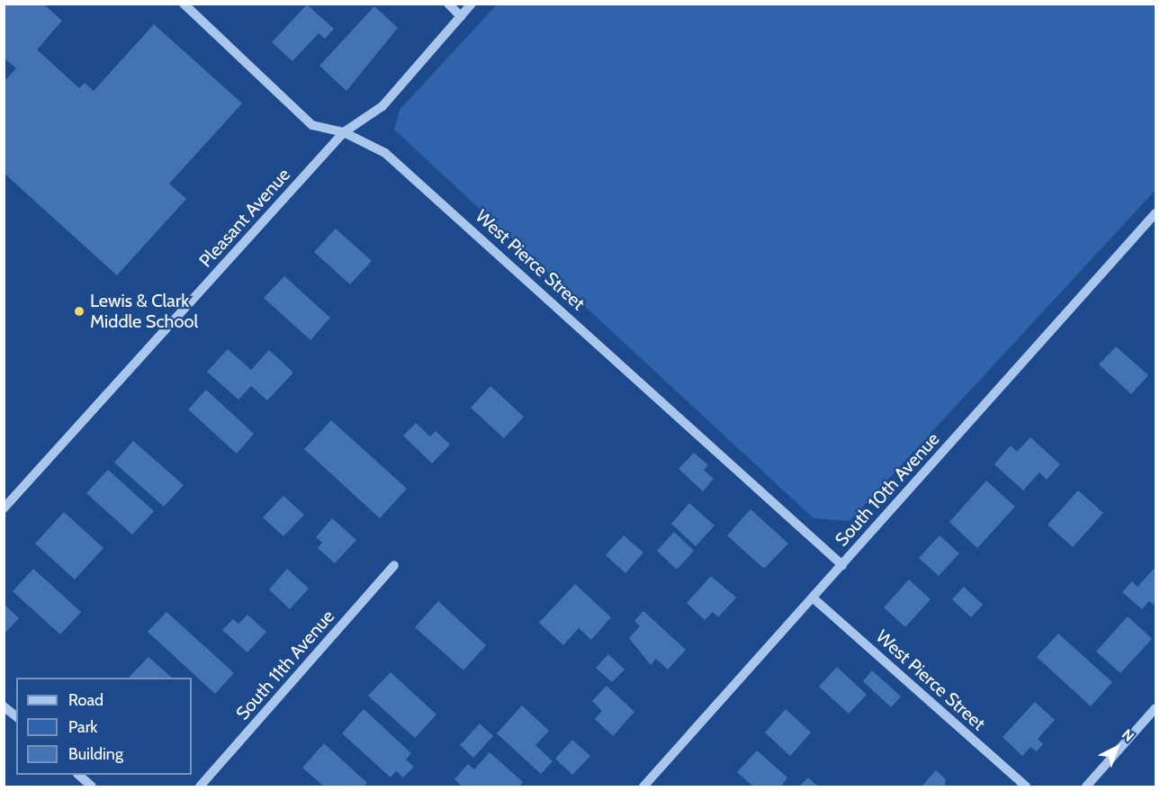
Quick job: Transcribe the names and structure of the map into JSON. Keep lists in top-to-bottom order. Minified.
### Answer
{"streets":{"street":["Pleasant Avenue","West Pierce Street","South 10th Avenue","South 11th Avenue"]},"crossings":[["Pleasant Avenue","West Pierce Street"],["West Pierce Street","South 10th Avenue"]],"places":["Lewis & Clark Middle School"],"legend":["Road","Park","Building"],"north":"top right"}
